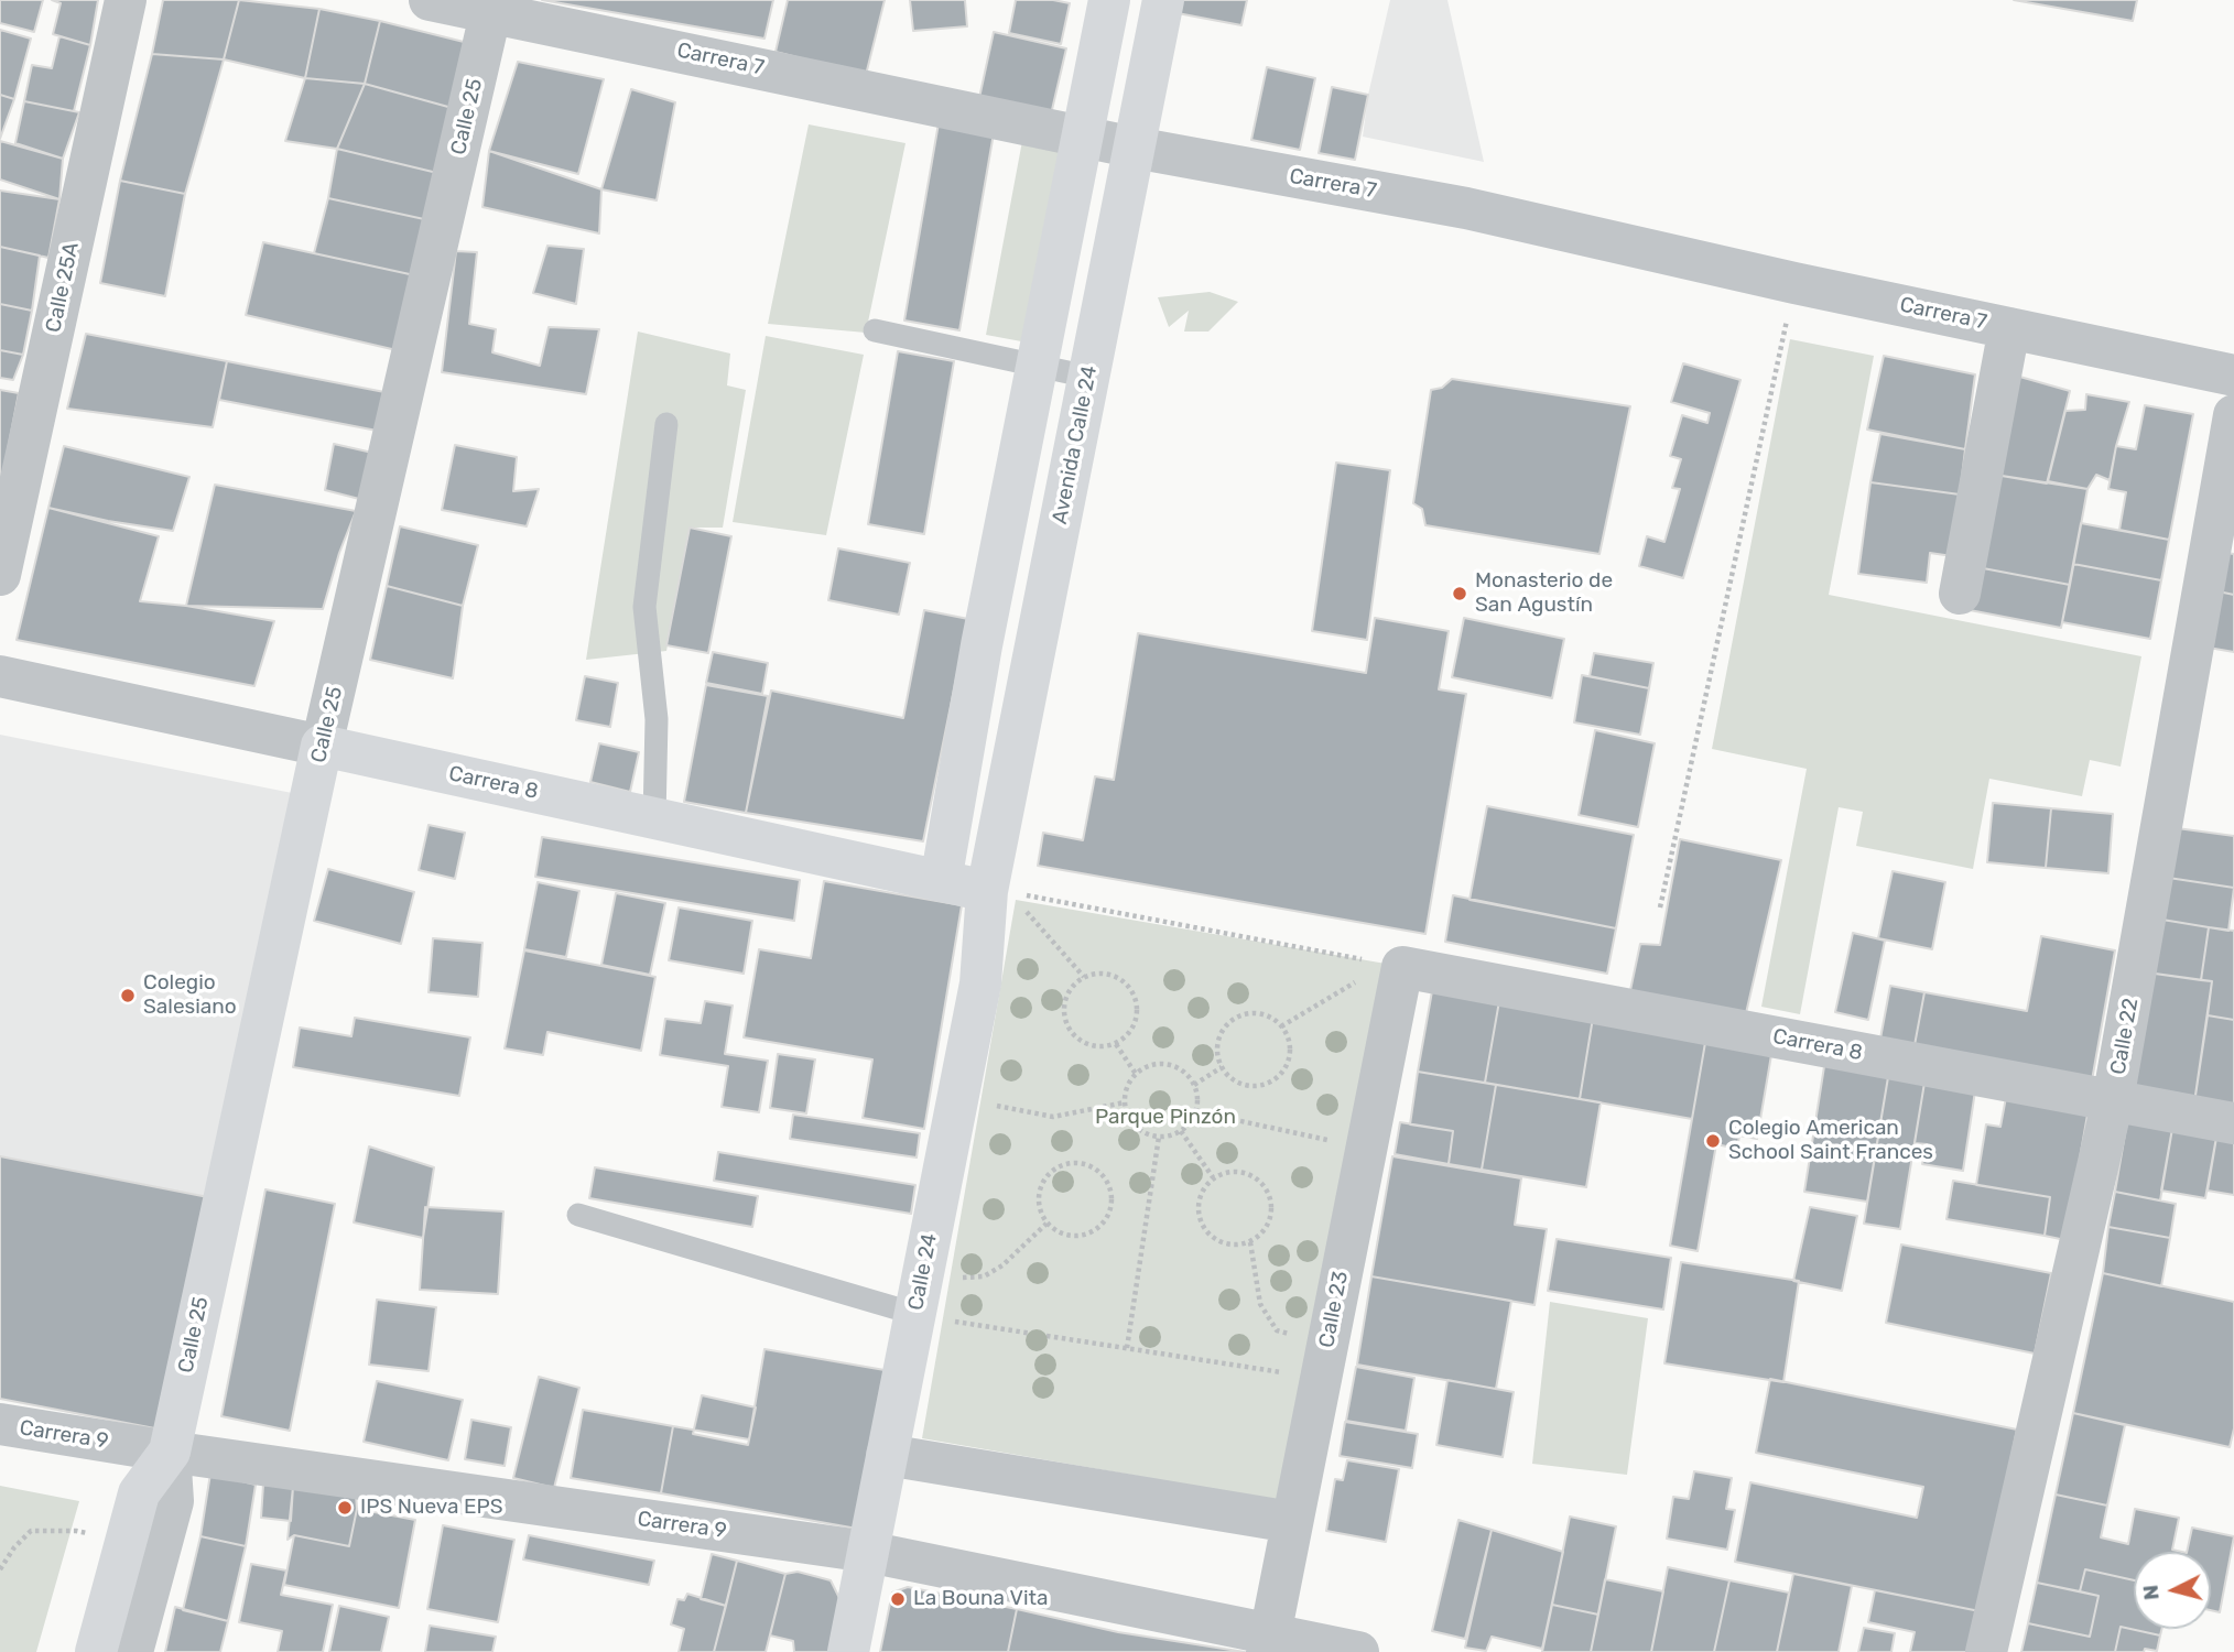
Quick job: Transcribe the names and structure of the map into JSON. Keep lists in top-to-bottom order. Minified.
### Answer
{"streets":{"main road":["Calle 25","Avenida Calle 24","Carrera 8","Calle 24"],"street":["Carrera 7","Calle 25A","Calle 22","Calle 23","Carrera 9"]},"crossings":[["Carrera 7","Calle 25"],["Carrera 7","Avenida Calle 24"],["Calle 25","Carrera 8"],["Calle 25","Carrera 9"],["Avenida Calle 24","Carrera 8"],["Avenida Calle 24","Calle 24"],["Carrera 8","Calle 22"],["Carrera 8","Calle 24"],["Carrera 8","Calle 23"],["Calle 24","Carrera 9"],["Calle 23","Carrera 9"]],"parks":["Parque Pinzón"],"places":["Monasterio de San Agustín","Colegio Salesiano","Colegio American School Saint Frances","IPS Nueva EPS","La Bouna Vita"],"north":"left"}
